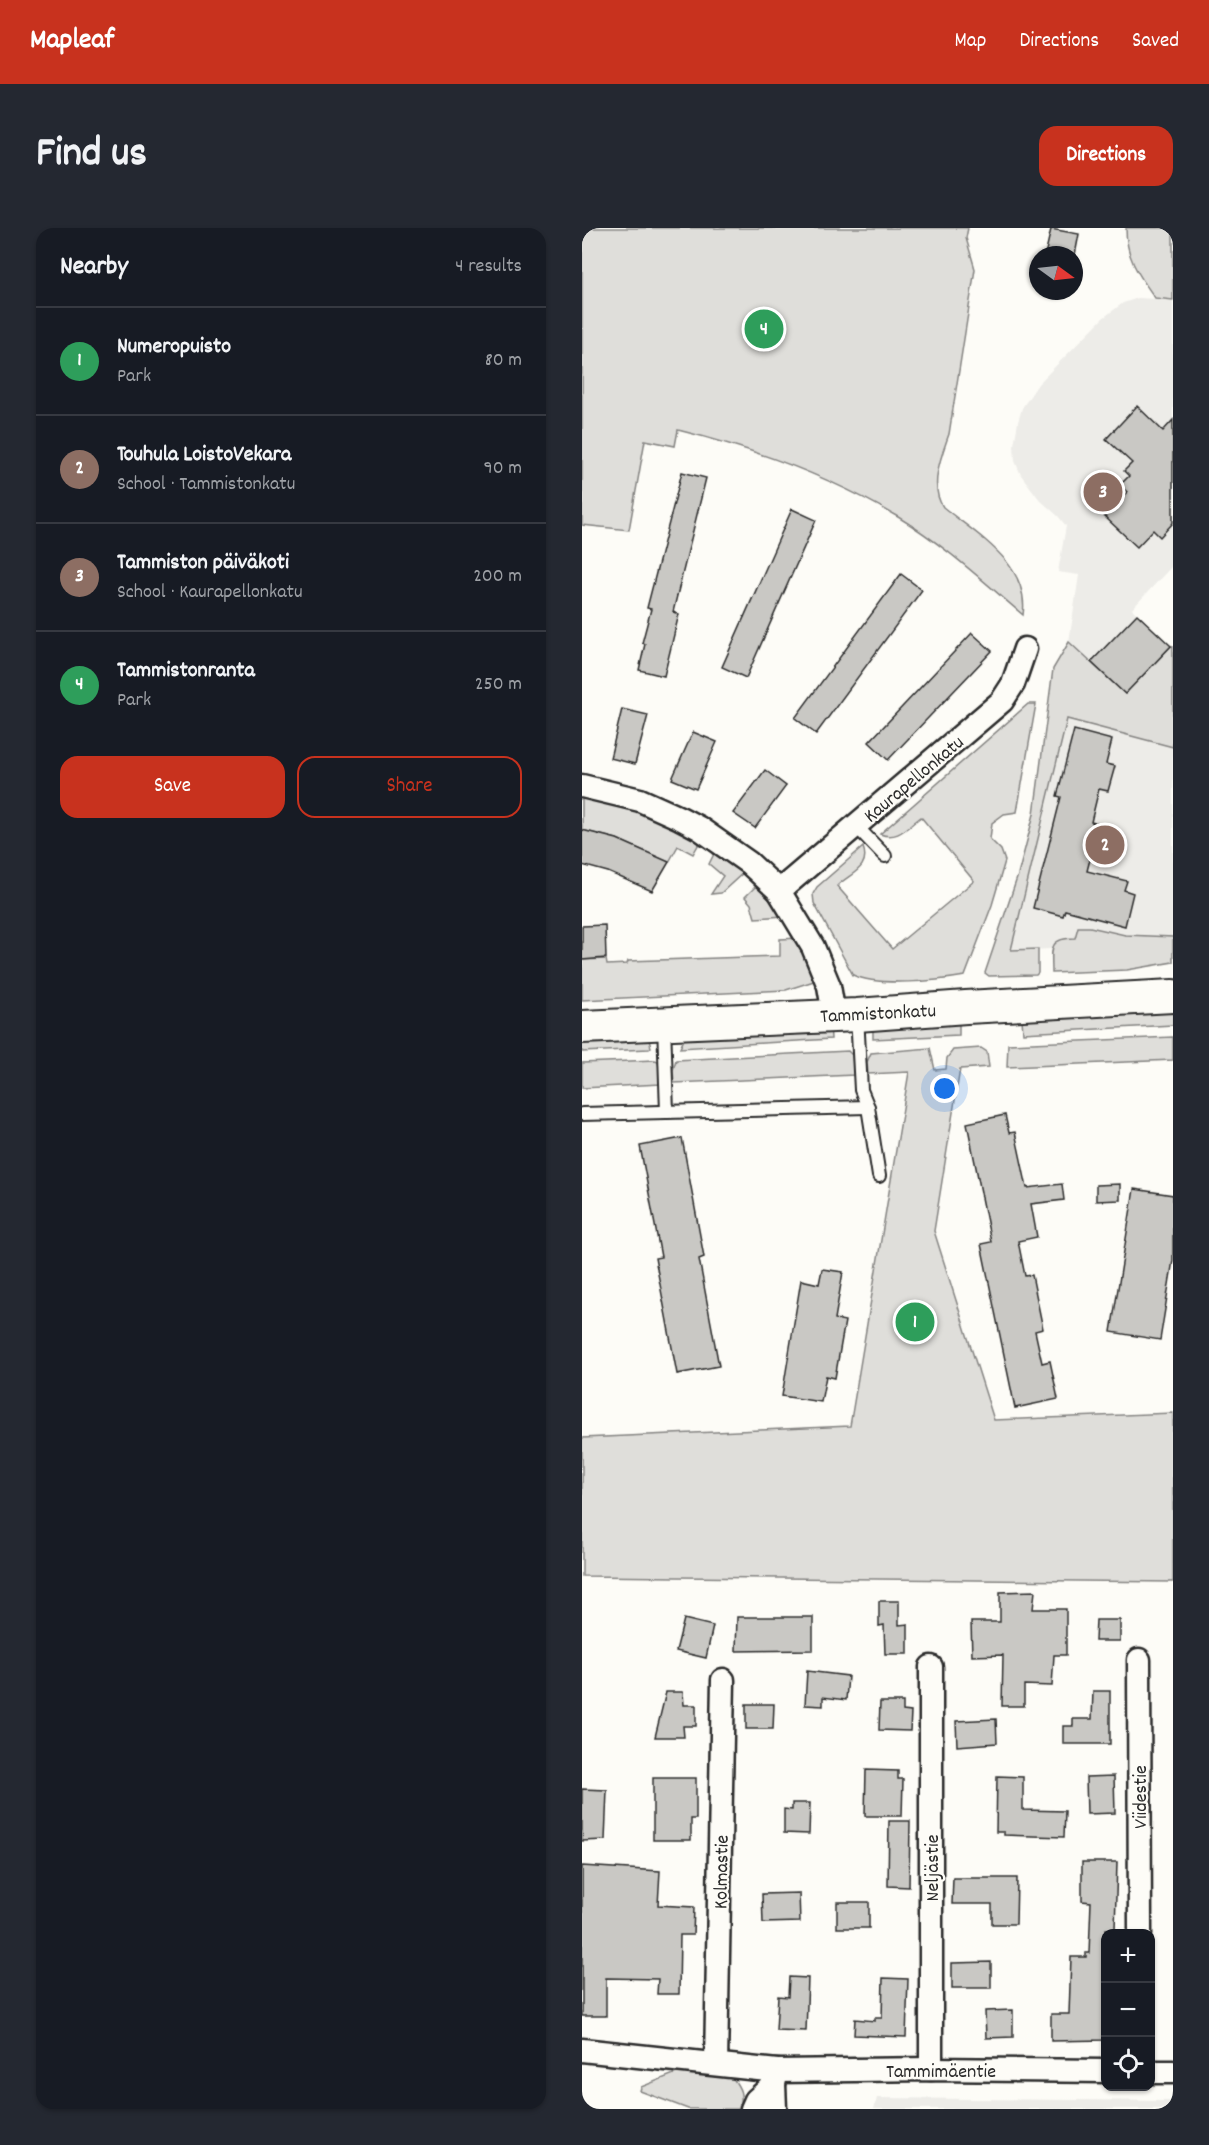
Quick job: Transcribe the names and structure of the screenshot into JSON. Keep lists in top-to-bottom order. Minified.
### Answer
{"streets":{"street":["Kaurapellonkatu","Tammistonkatu","Viidestie","Neljästie","Kolmastie","Tammimäentie"]},"crossings":[["Neljästie","Tammimäentie"],["Kolmastie","Tammimäentie"]],"north":"right","page":{"header":"Mapleaf","nav":["Map","Directions","Saved"],"title":"Find us","buttons":["Directions",["Save","Share"]],"heading":["Nearby","4 results"],"list":[{"mark":"1","name":"Numeropuisto","note":"Park","value":"80 m"},{"mark":"2","name":"Touhula LoistoVekara","note":"School · Tammistonkatu","value":"90 m"},{"mark":"3","name":"Tammiston päiväkoti","note":"School · Kaurapellonkatu","value":"200 m"},{"mark":"4","name":"Tammistonranta","note":"Park","value":"250 m"}],"pins":["4","3","2","1"],"map_buttons":["+","−"]}}
